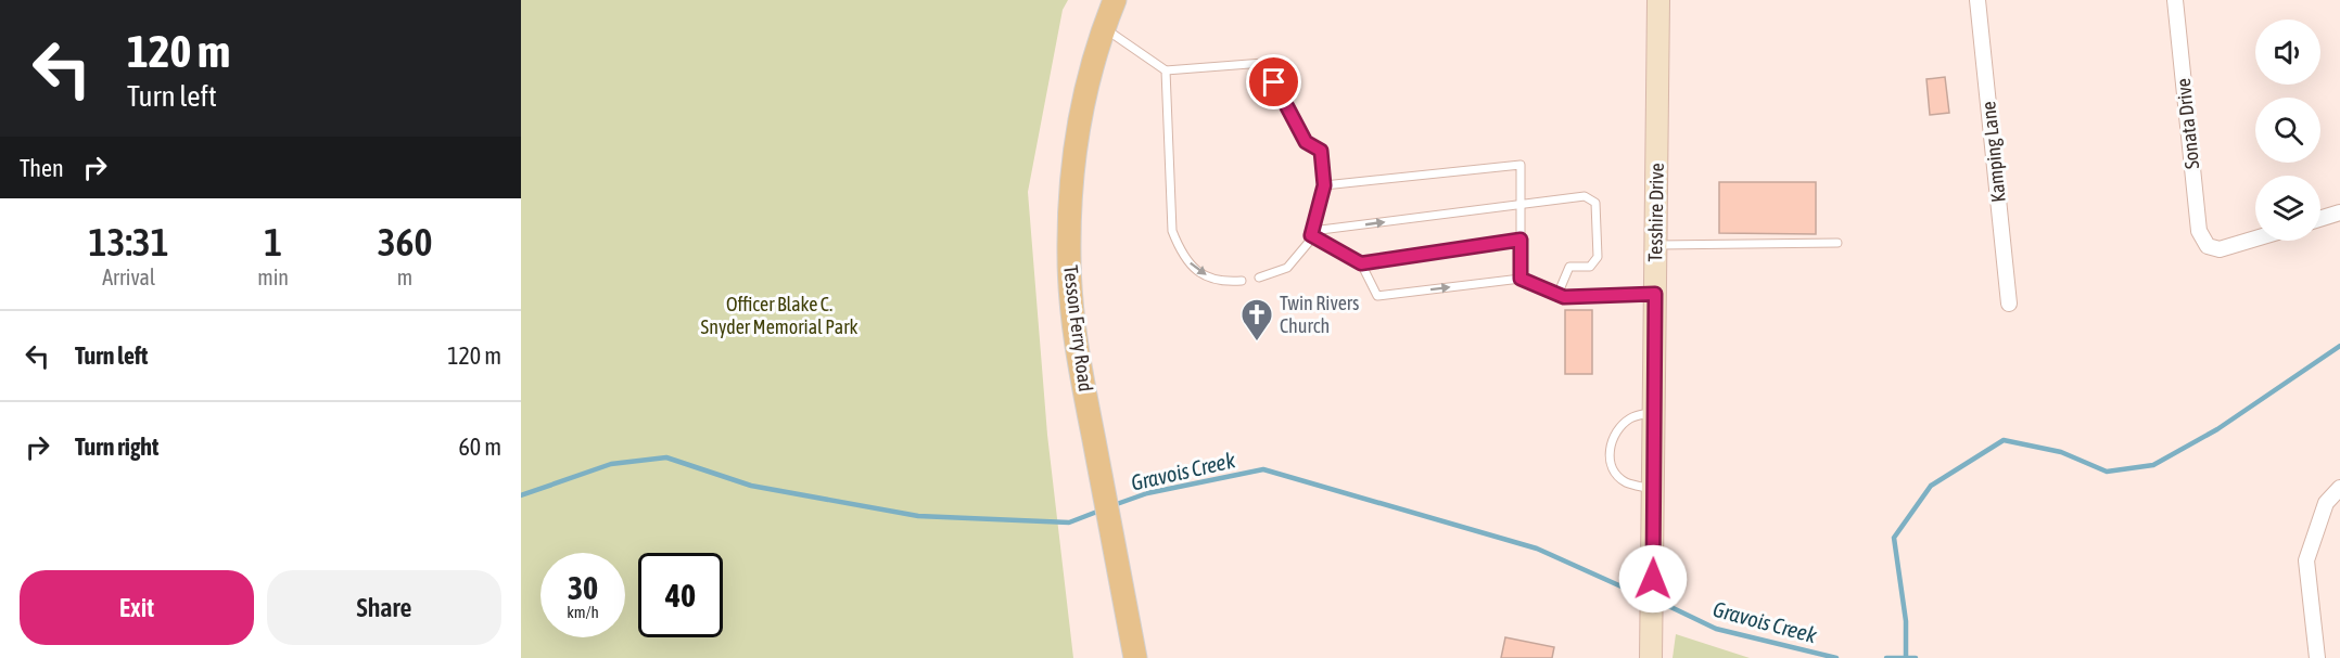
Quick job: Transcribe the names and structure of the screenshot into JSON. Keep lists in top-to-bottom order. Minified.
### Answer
{"streets":{"main road":["Tesson Ferry Road"],"street":["Sonata Drive","Kamping Lane","Tesshire Drive"]},"water":["Gravois Creek"],"parks":["Officer Blake C. Snyder Memorial Park"],"places":{"church":["Twin Rivers Church"]},"page":{"turn":["120 m","Turn left"],"then":"Then","eta":["13:31","Arrival","1","min","360","m"],"list":[{"name":"Turn left","value":"120 m"},{"name":"Turn right","value":"60 m"}],"speed":"30 km/h","limit":"40","buttons":["Exit","Share"]}}
